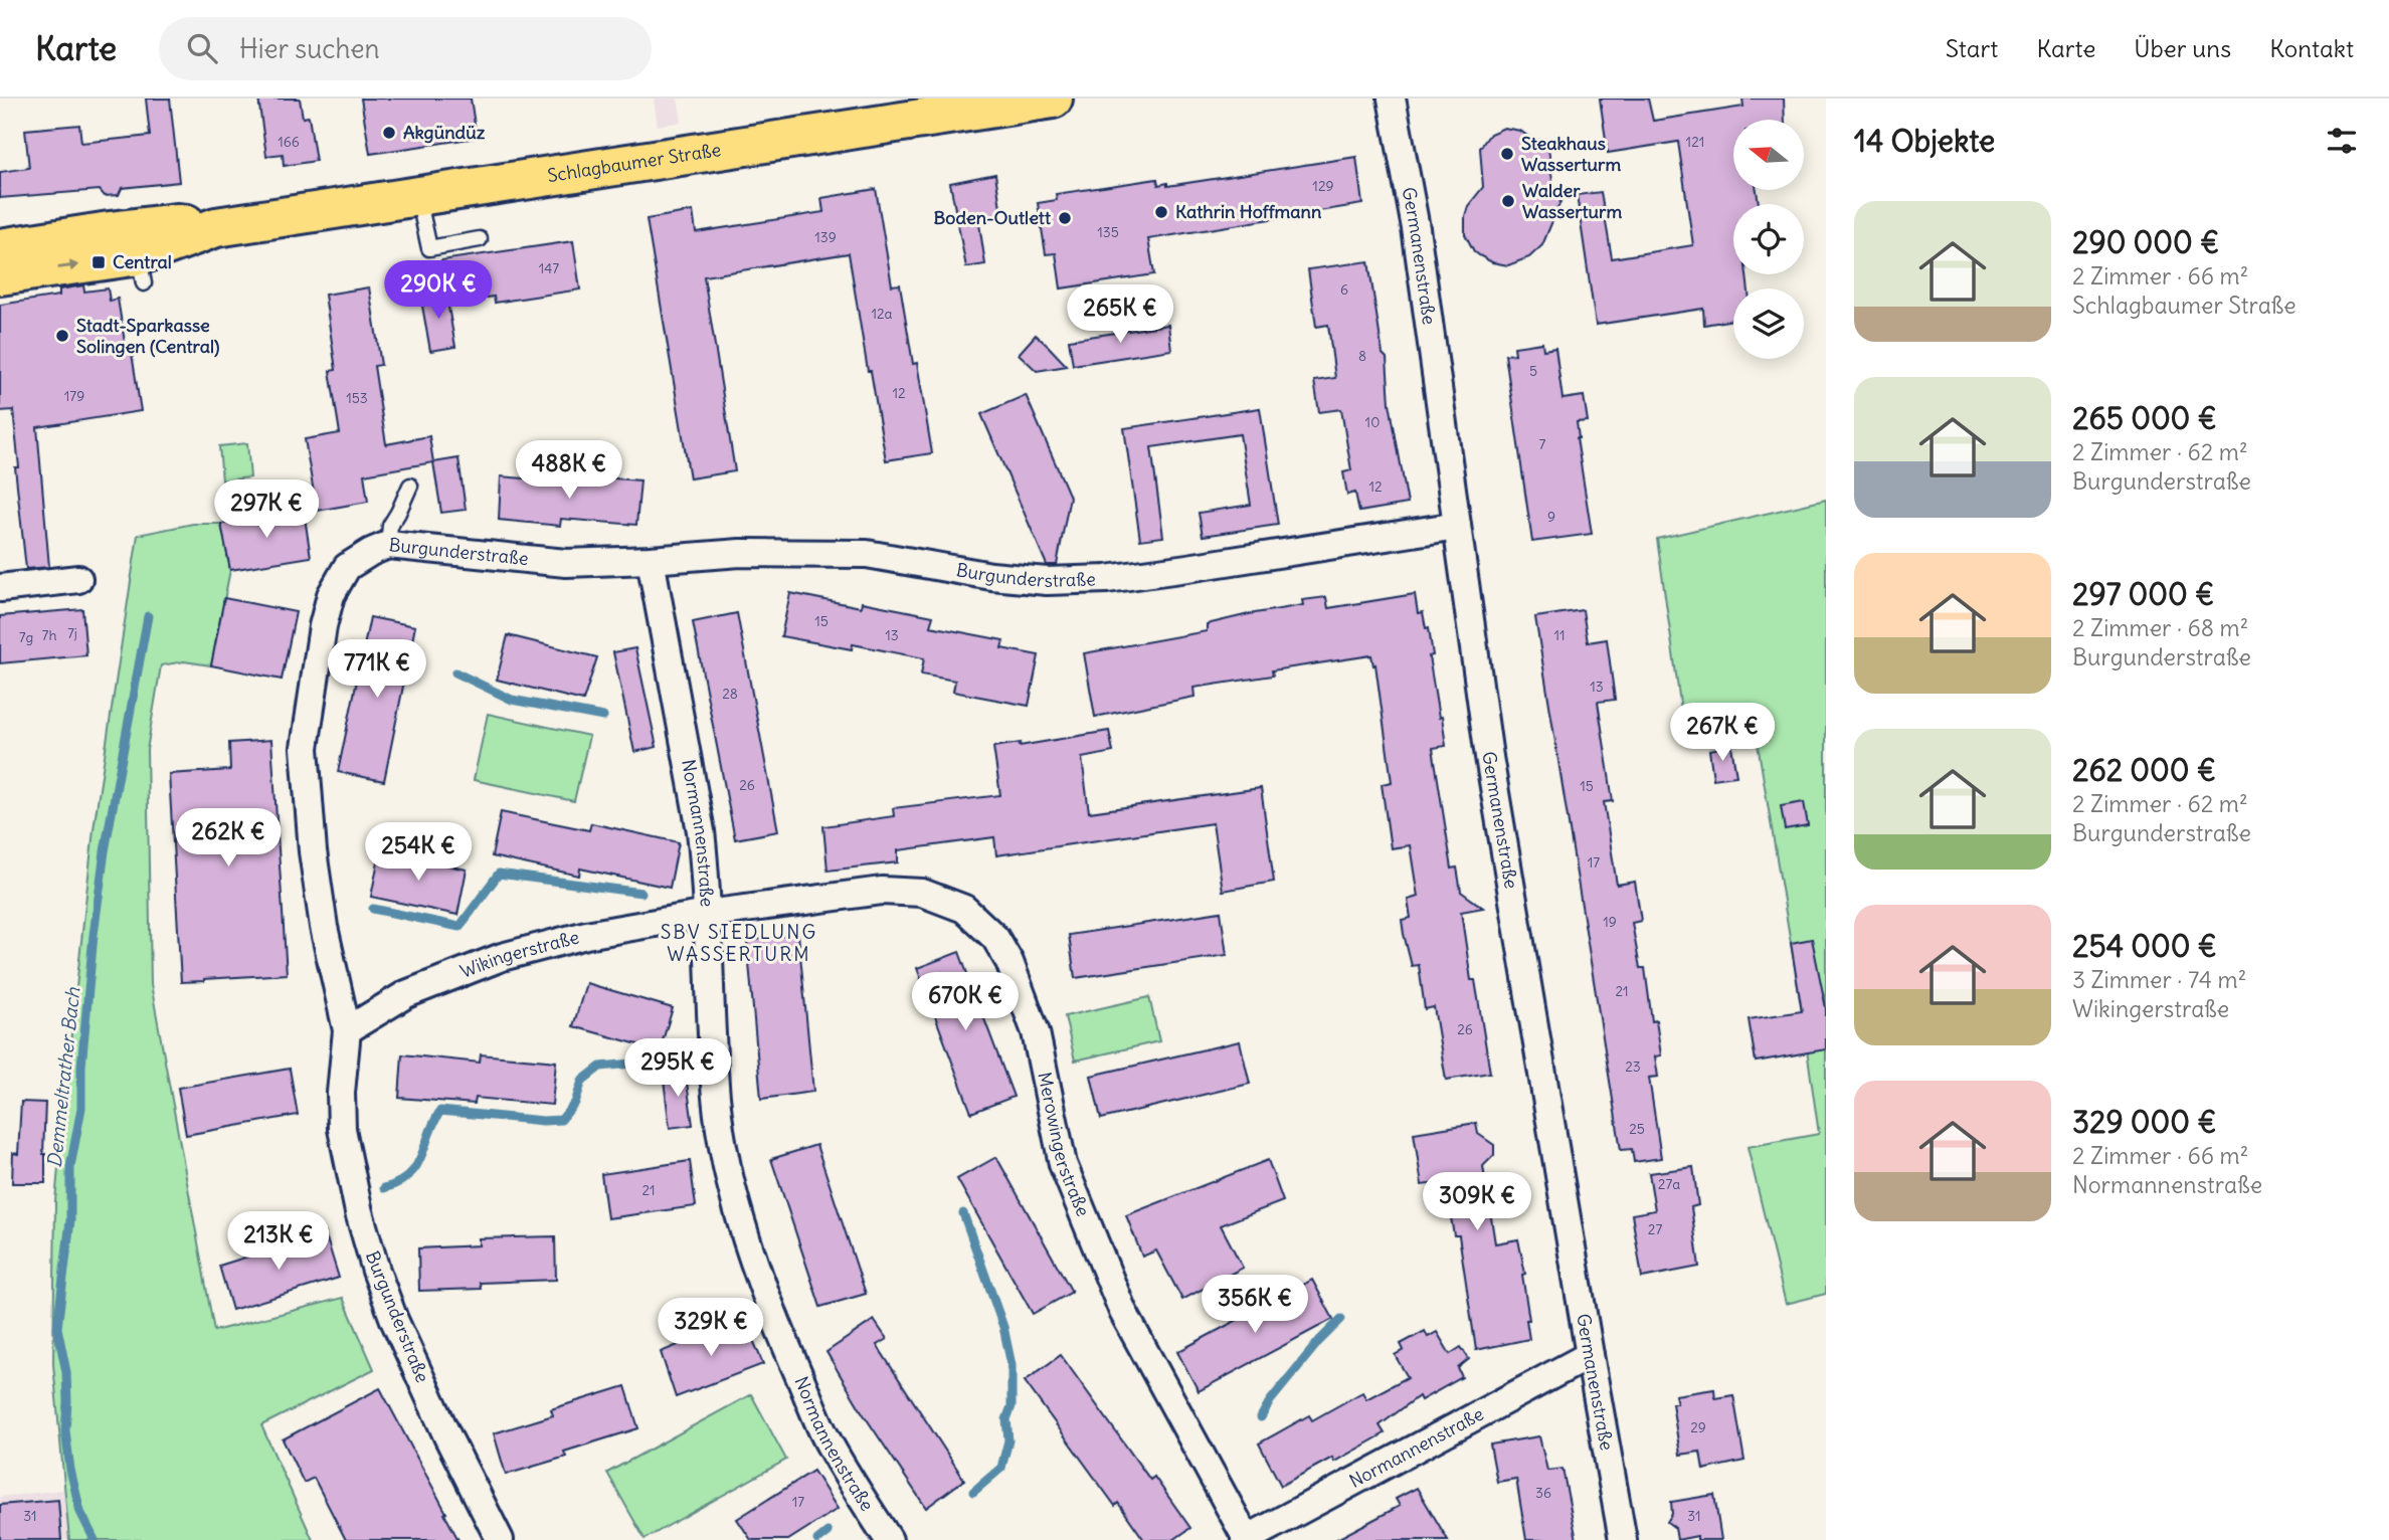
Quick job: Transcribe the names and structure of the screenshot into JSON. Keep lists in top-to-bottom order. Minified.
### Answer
{"streets":{"main road":["Schlagbaumer Straße"],"street":["Germanenstraße","Burgunderstraße","Normannenstraße","Wikingerstraße","Merowingerstraße"]},"crossings":[["Germanenstraße","Burgunderstraße"],["Germanenstraße","Normannenstraße"],["Burgunderstraße","Normannenstraße"],["Burgunderstraße","Wikingerstraße"],["Normannenstraße","Wikingerstraße"],["Normannenstraße","Merowingerstraße"],["Wikingerstraße","Merowingerstraße"]],"districts":["SBV SIEDLUNG WASSERTURM"],"water":["Demmeltrather Bach"],"places":{"other":["Akgündüz","Steakhaus Wasserturm","Walder Wasserturm","Kathrin Hoffmann","Boden-Outlett","Stadt-Sparkasse Solingen (Central)"],"transit":["Central"]},"house_numbers":["166","121","129","135","139","147","6","12a","8","5","12","179","153","10","7","12","9","15","7j","7h","13","11","7g","13","28","26","15","17","19","21","26","23","25","27a","21","27","29","36","17","31","31"],"north":"left","page":{"header":"Karte","search":"Hier suchen","nav":["Start","Karte","Über uns","Kontakt"],"heading":"14 Objekte","list":[{"name":"290 000 €","note":"2 Zimmer · 66 m² · Schlagbaumer Straße"},{"name":"265 000 €","note":"2 Zimmer · 62 m² · Burgunderstraße"},{"name":"297 000 €","note":"2 Zimmer · 68 m² · Burgunderstraße"},{"name":"262 000 €","note":"2 Zimmer · 62 m² · Burgunderstraße"},{"name":"254 000 €","note":"3 Zimmer · 74 m² · Wikingerstraße"},{"name":"329 000 €","note":"2 Zimmer · 66 m² · Normannenstraße"}],"price":["290K €","265K €","488K €","297K €","771K €","267K €","262K €","254K €","670K €","295K €","309K €","213K €","356K €","329K €"]}}
